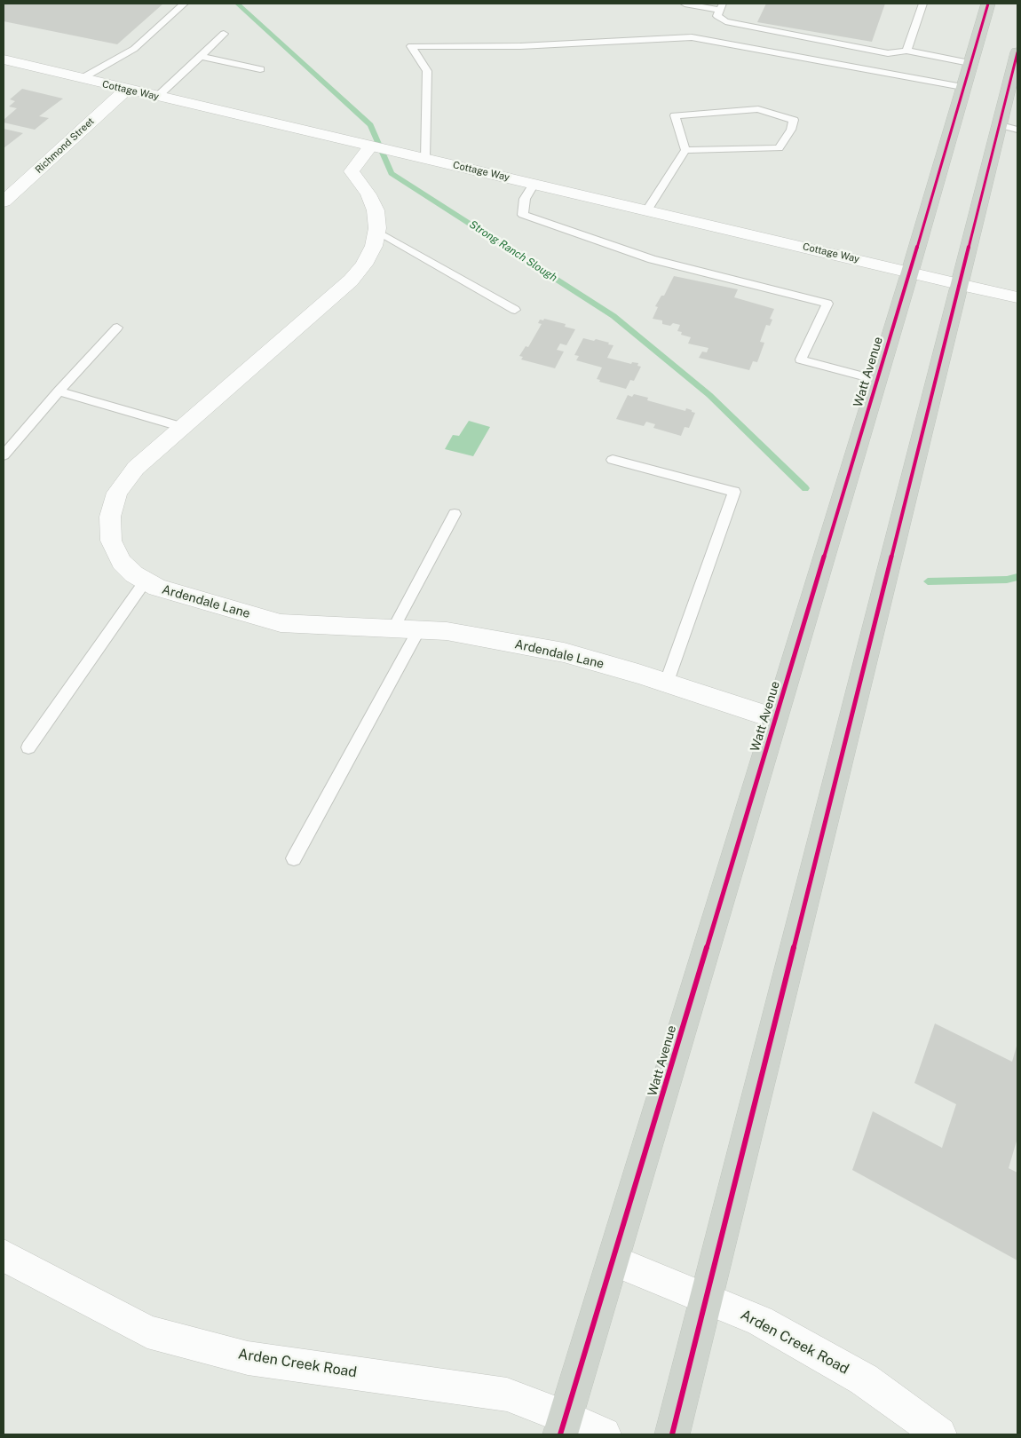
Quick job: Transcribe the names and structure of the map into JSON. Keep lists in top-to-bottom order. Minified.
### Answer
{"streets":{"main road":["Watt Avenue"],"street":["Cottage Way","Richmond Street","Ardendale Lane","Arden Creek Road"]},"crossings":[["Cottage Way","Richmond Street"],["Cottage Way","Watt Avenue"],["Cottage Way","Ardendale Lane"],["Watt Avenue","Ardendale Lane"],["Watt Avenue","Arden Creek Road"]],"water":["Strong Ranch Slough"]}
